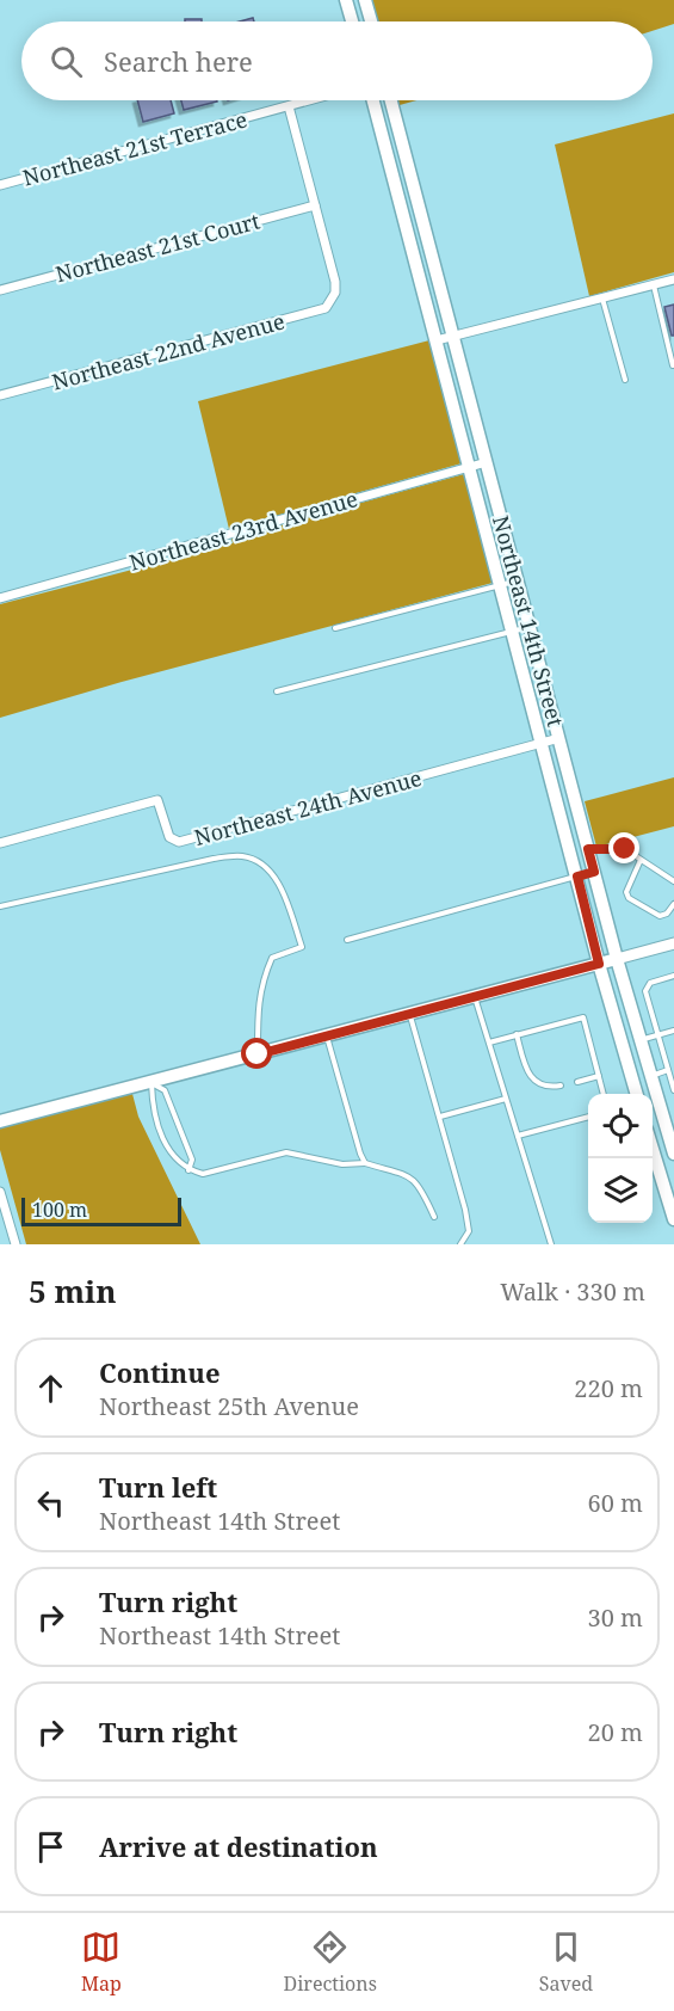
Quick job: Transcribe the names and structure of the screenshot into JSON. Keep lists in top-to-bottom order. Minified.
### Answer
{"streets":{"main road":["Northeast 14th Street"],"street":["Northeast 21st Terrace","Northeast 21st Court","Northeast 22nd Avenue","Northeast 23rd Avenue","Northeast 24th Avenue"]},"crossings":[["Northeast 21st Court","Northeast 22nd Avenue"],["Northeast 23rd Avenue","Northeast 14th Street"],["Northeast 14th Street","Northeast 24th Avenue"]],"scale_bar":"100 m","page":{"search":"Search here","scale":"100 m","heading":["5 min","Walk · 330 m"],"list":[["Continue","Northeast 25th Avenue","220 m"],["Turn left","Northeast 14th Street","60 m"],["Turn right","Northeast 14th Street","30 m"],["Turn right","20 m"],"Arrive at destination"],"nav":["Map","Directions","Saved"]}}
